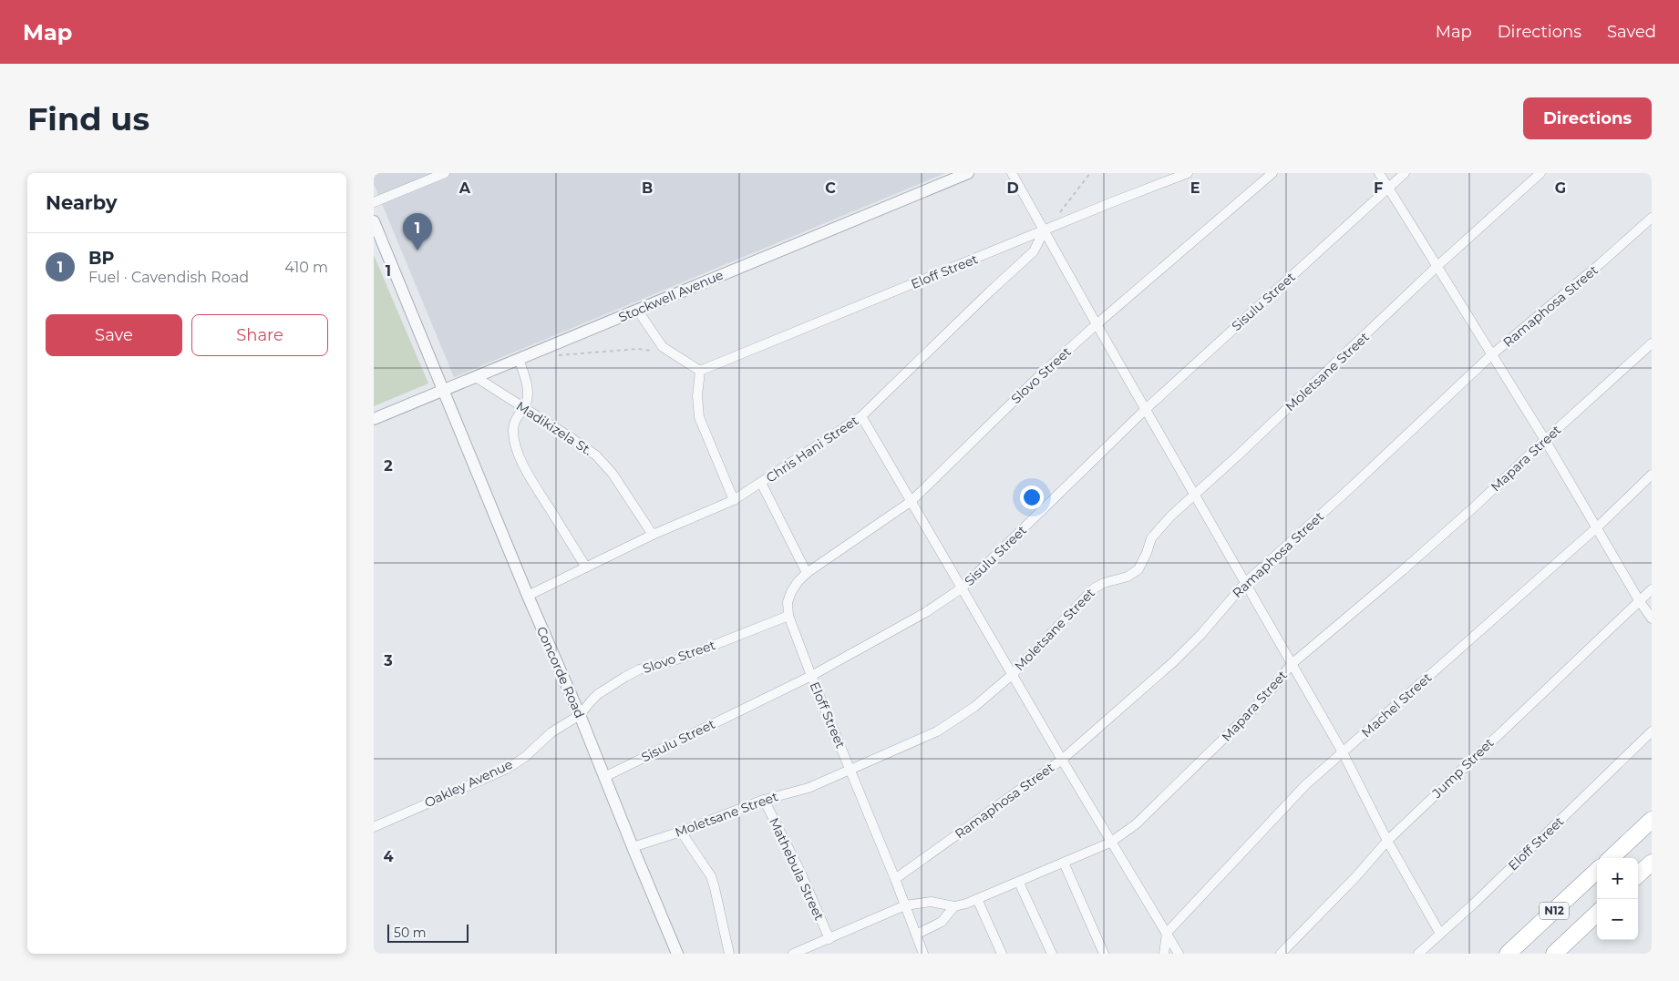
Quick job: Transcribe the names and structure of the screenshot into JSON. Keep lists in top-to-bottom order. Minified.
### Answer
{"streets":{"highway":["N12"],"street":["Eloff Street","Stockwell Avenue","Sisulu Street","Ramaphosa Street","Moletsane Street","Slovo Street","Madikizela St.","Chris Hani Street","Mapara Street","Concorde Road","Machel Street","Jump Street","Oakley Avenue","Mathebula Street"]},"crossings":[["Eloff Street","Sisulu Street"],["Eloff Street","Ramaphosa Street"],["Eloff Street","Moletsane Street"],["Eloff Street","Slovo Street"],["Eloff Street","Chris Hani Street"],["Stockwell Avenue","Madikizela St."],["Stockwell Avenue","Concorde Road"],["Sisulu Street","Concorde Road"],["Moletsane Street","Concorde Road"],["Moletsane Street","Mathebula Street"],["Slovo Street","Concorde Road"],["Slovo Street","Oakley Avenue"],["Madikizela St.","Chris Hani Street"],["Chris Hani Street","Concorde Road"],["Concorde Road","Oakley Avenue"]],"scale_bar":"50 m","page":{"header":"Map","nav":["Map","Directions","Saved"],"buttons":["Directions",["Save","Share"]],"title":"Find us","heading":"Nearby","pins":"1","list":[{"mark":"1","name":"BP","note":"Fuel · Cavendish Road","value":"410 m"}],"map_buttons":["+","−"],"scale":"50 m"},"grid":{"columns":["A","B","C","D","E","F","G"],"rows":["1","2","3","4"]}}
